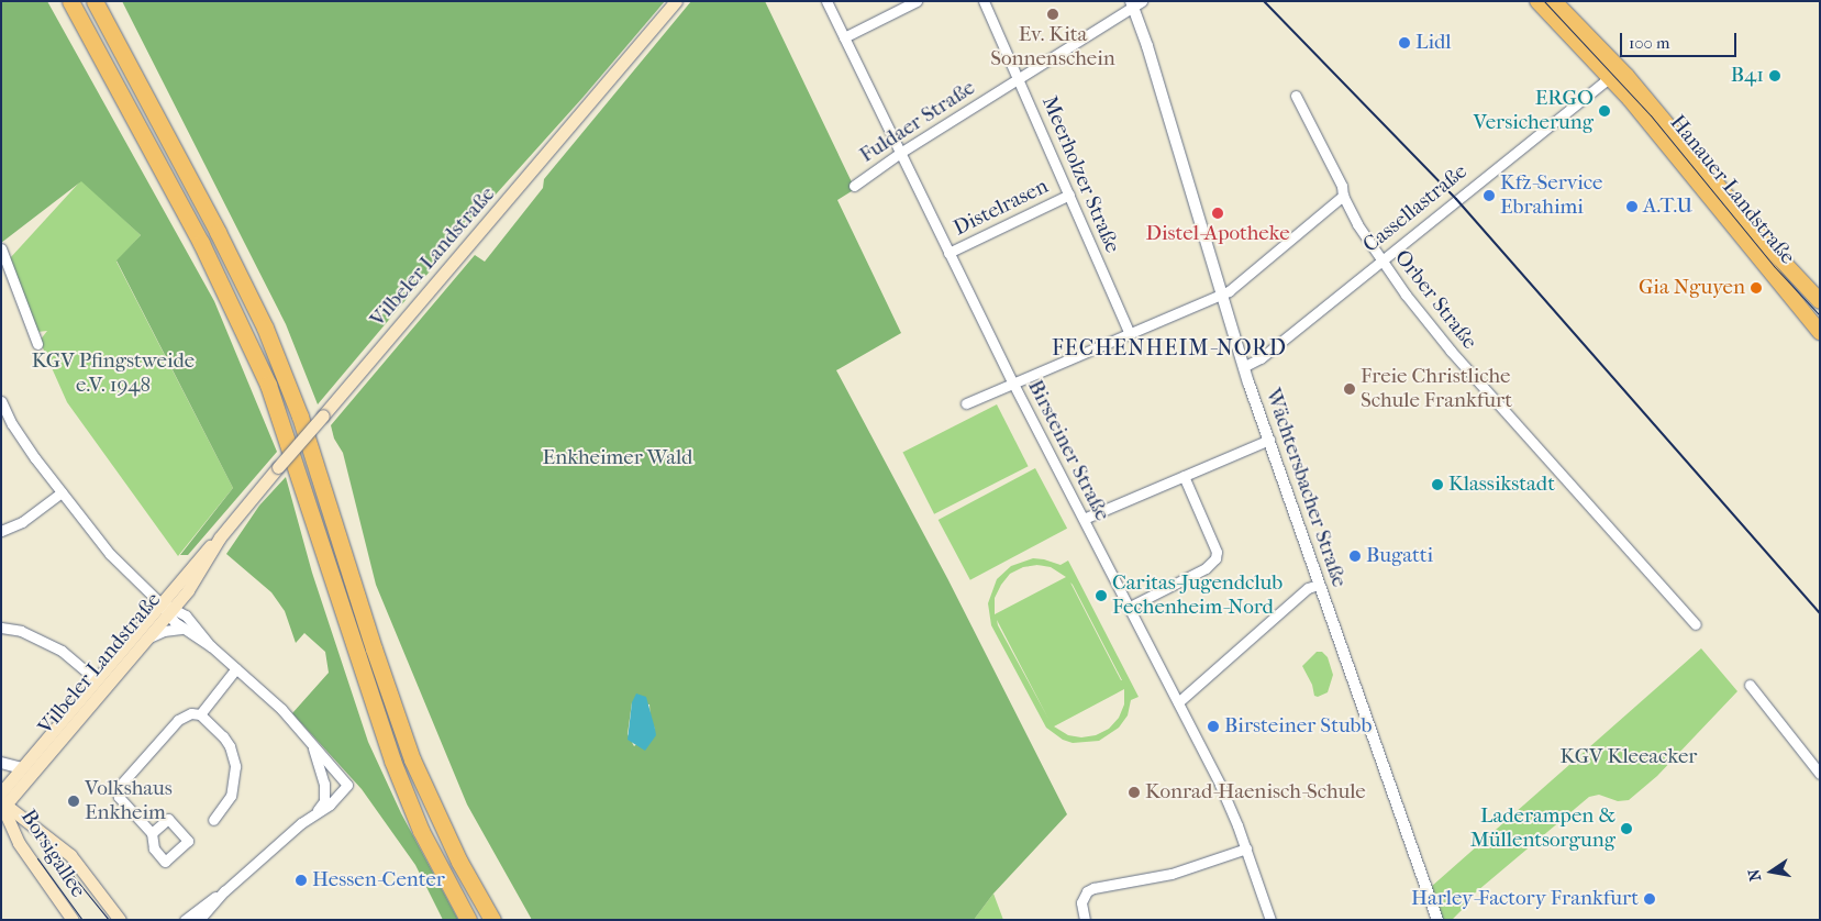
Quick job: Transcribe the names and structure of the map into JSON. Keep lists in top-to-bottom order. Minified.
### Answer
{"streets":{"main road":["Hanauer Landstraße","Vilbeler Landstraße","Borsigallee"],"street":["Fuldaer Straße","Meerholzer Straße","Distelrasen","Cassellastraße","Orber Straße","Birsteiner Straße","Wächtersbacher Straße"]},"crossings":[["Fuldaer Straße","Meerholzer Straße"],["Fuldaer Straße","Birsteiner Straße"],["Fuldaer Straße","Wächtersbacher Straße"],["Meerholzer Straße","Distelrasen"],["Hanauer Landstraße","Cassellastraße"],["Distelrasen","Birsteiner Straße"],["Cassellastraße","Orber Straße"],["Cassellastraße","Wächtersbacher Straße"],["Vilbeler Landstraße","Borsigallee"]],"districts":["FECHENHEIM-NORD"],"parks":["KGV Pfingstweide e.V. 1948","Enkheimer Wald","KGV Kleeacker"],"places":["Ev. Kita Sonnenschein","Lidl","B41","ERGO Versicherung","Kfz-Service Ebrahimi","A.T.U","Distel-Apotheke","Gia Nguyen","Freie Christliche Schule Frankfurt","Klassikstadt","Bugatti","Caritas-Jugendclub Fechenheim-Nord","Birsteiner Stubb","Konrad-Haenisch-Schule","Volkshaus Enkheim","Laderampen & Müllentsorgung","Hessen-Center","Harley-Factory Frankfurt"],"scale_bar":"100 m","north":"left"}
